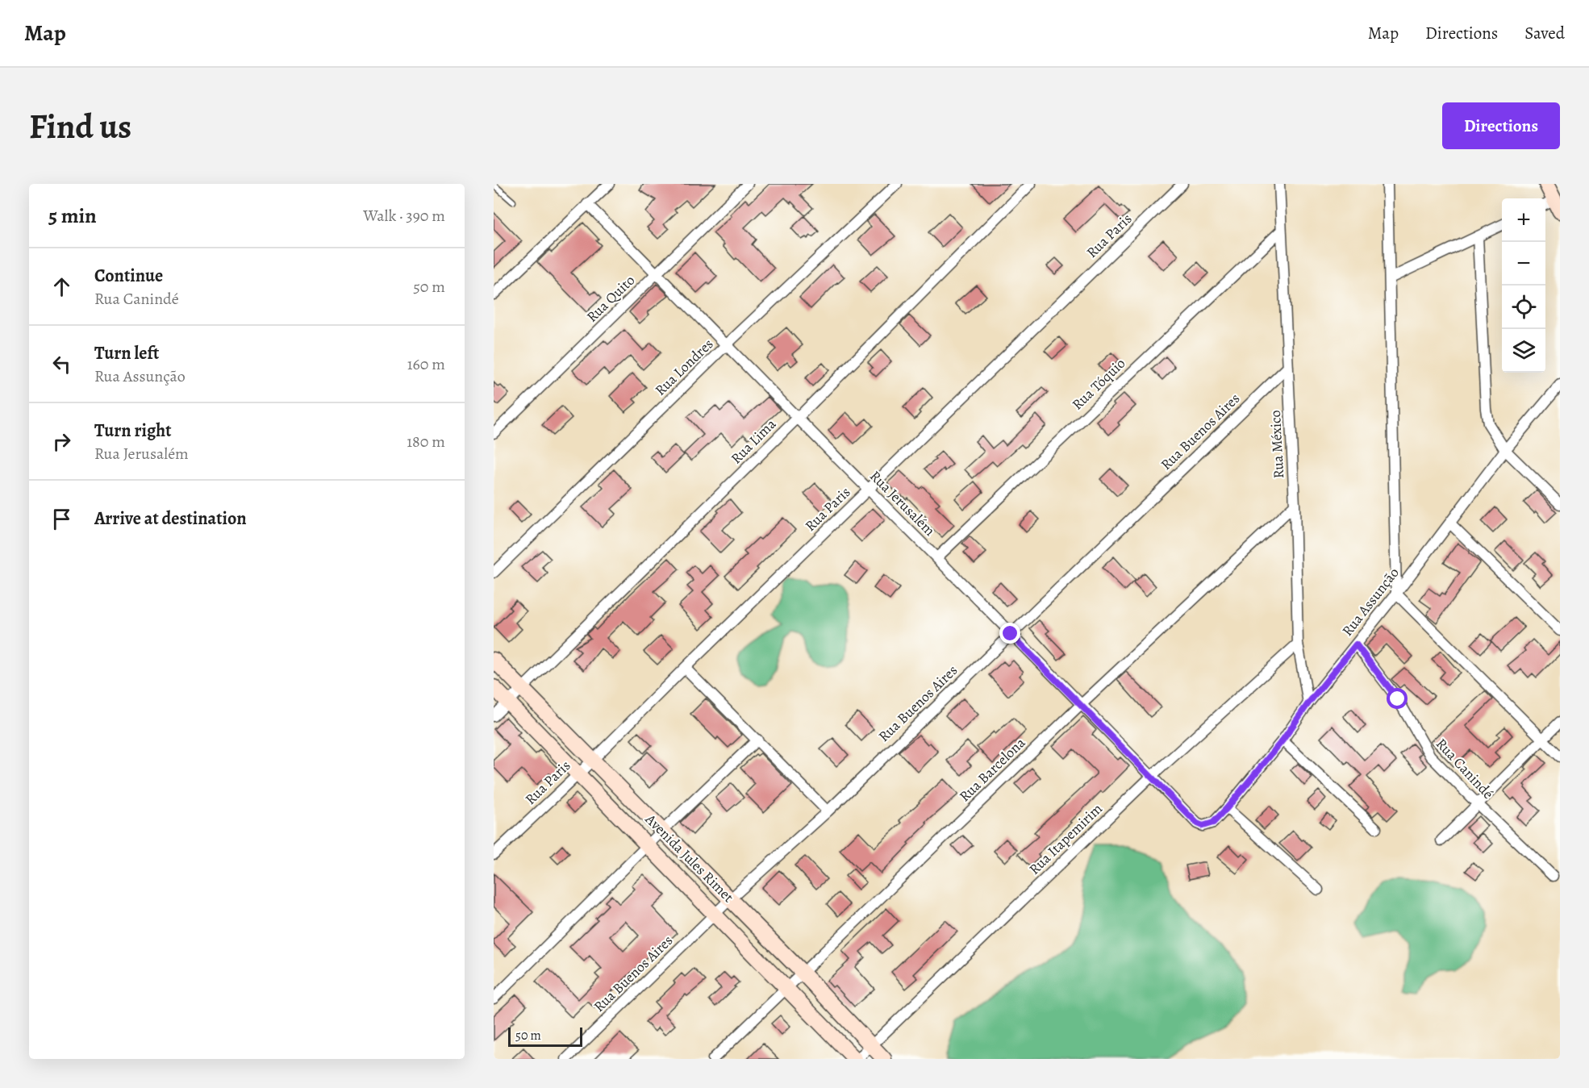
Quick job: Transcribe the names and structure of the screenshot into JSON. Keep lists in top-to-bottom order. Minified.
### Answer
{"streets":{"main road":["Avenida Jules Rimet"],"street":["Rua Paris","Rua Quito","Rua Londres","Rua Tóquio","Rua Buenos Aires","Rua Lima","Rua México","Rua Jerusalém","Rua Assunção","Rua Canindé","Rua Barcelona","Rua Itapemirim"]},"crossings":[["Rua Paris","Rua Jerusalém"],["Rua Paris","Avenida Jules Rimet"],["Rua Quito","Rua Jerusalém"],["Rua Londres","Rua Jerusalém"],["Rua Tóquio","Rua México"],["Rua Tóquio","Rua Jerusalém"],["Rua Buenos Aires","Rua México"],["Rua Buenos Aires","Rua Jerusalém"],["Rua Buenos Aires","Avenida Jules Rimet"],["Rua Lima","Rua Jerusalém"],["Rua Lima","Avenida Jules Rimet"],["Rua México","Rua Assunção"],["Rua México","Rua Barcelona"],["Rua México","Rua Itapemirim"],["Rua Jerusalém","Rua Assunção"],["Rua Jerusalém","Rua Barcelona"],["Rua Jerusalém","Rua Itapemirim"],["Rua Assunção","Rua Canindé"],["Rua Barcelona","Avenida Jules Rimet"],["Rua Itapemirim","Avenida Jules Rimet"]],"scale_bar":"50 m","page":{"header":"Map","nav":["Map","Directions","Saved"],"buttons":"Directions","title":"Find us","heading":["5 min","Walk · 390 m"],"map_buttons":["+","−"],"list":[["Continue","Rua Canindé","50 m"],["Turn left","Rua Assunção","160 m"],["Turn right","Rua Jerusalém","180 m"],"Arrive at destination"],"scale":"50 m"}}
